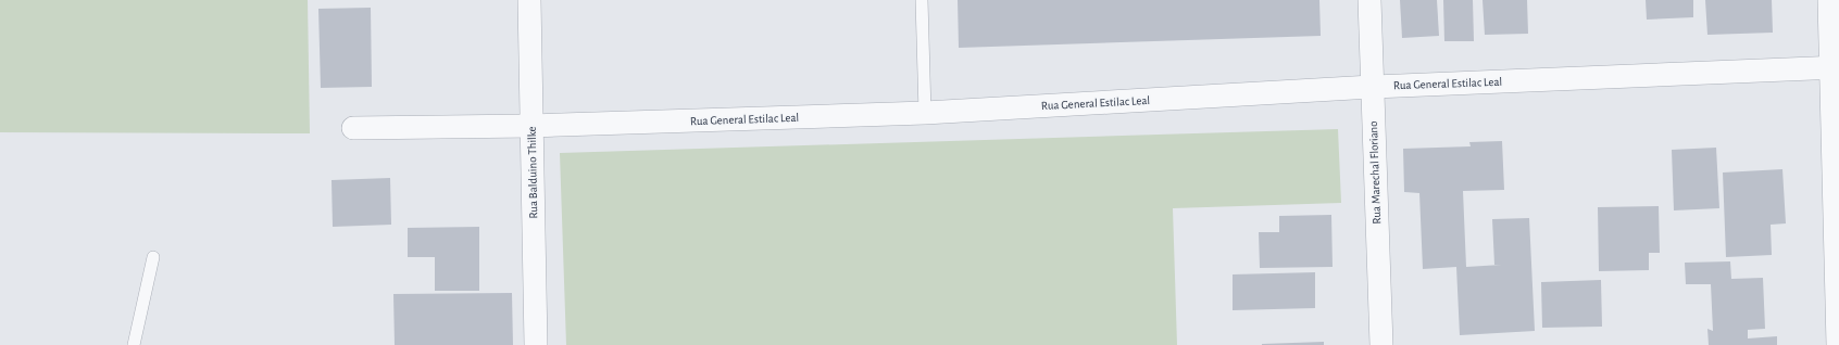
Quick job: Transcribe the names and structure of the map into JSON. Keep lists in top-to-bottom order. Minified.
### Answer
{"streets":{"street":["Rua General Estilac Leal","Rua Balduino Thilke","Rua Marechal Floriano"]},"crossings":[["Rua General Estilac Leal","Rua Balduino Thilke"],["Rua General Estilac Leal","Rua Marechal Floriano"]]}
